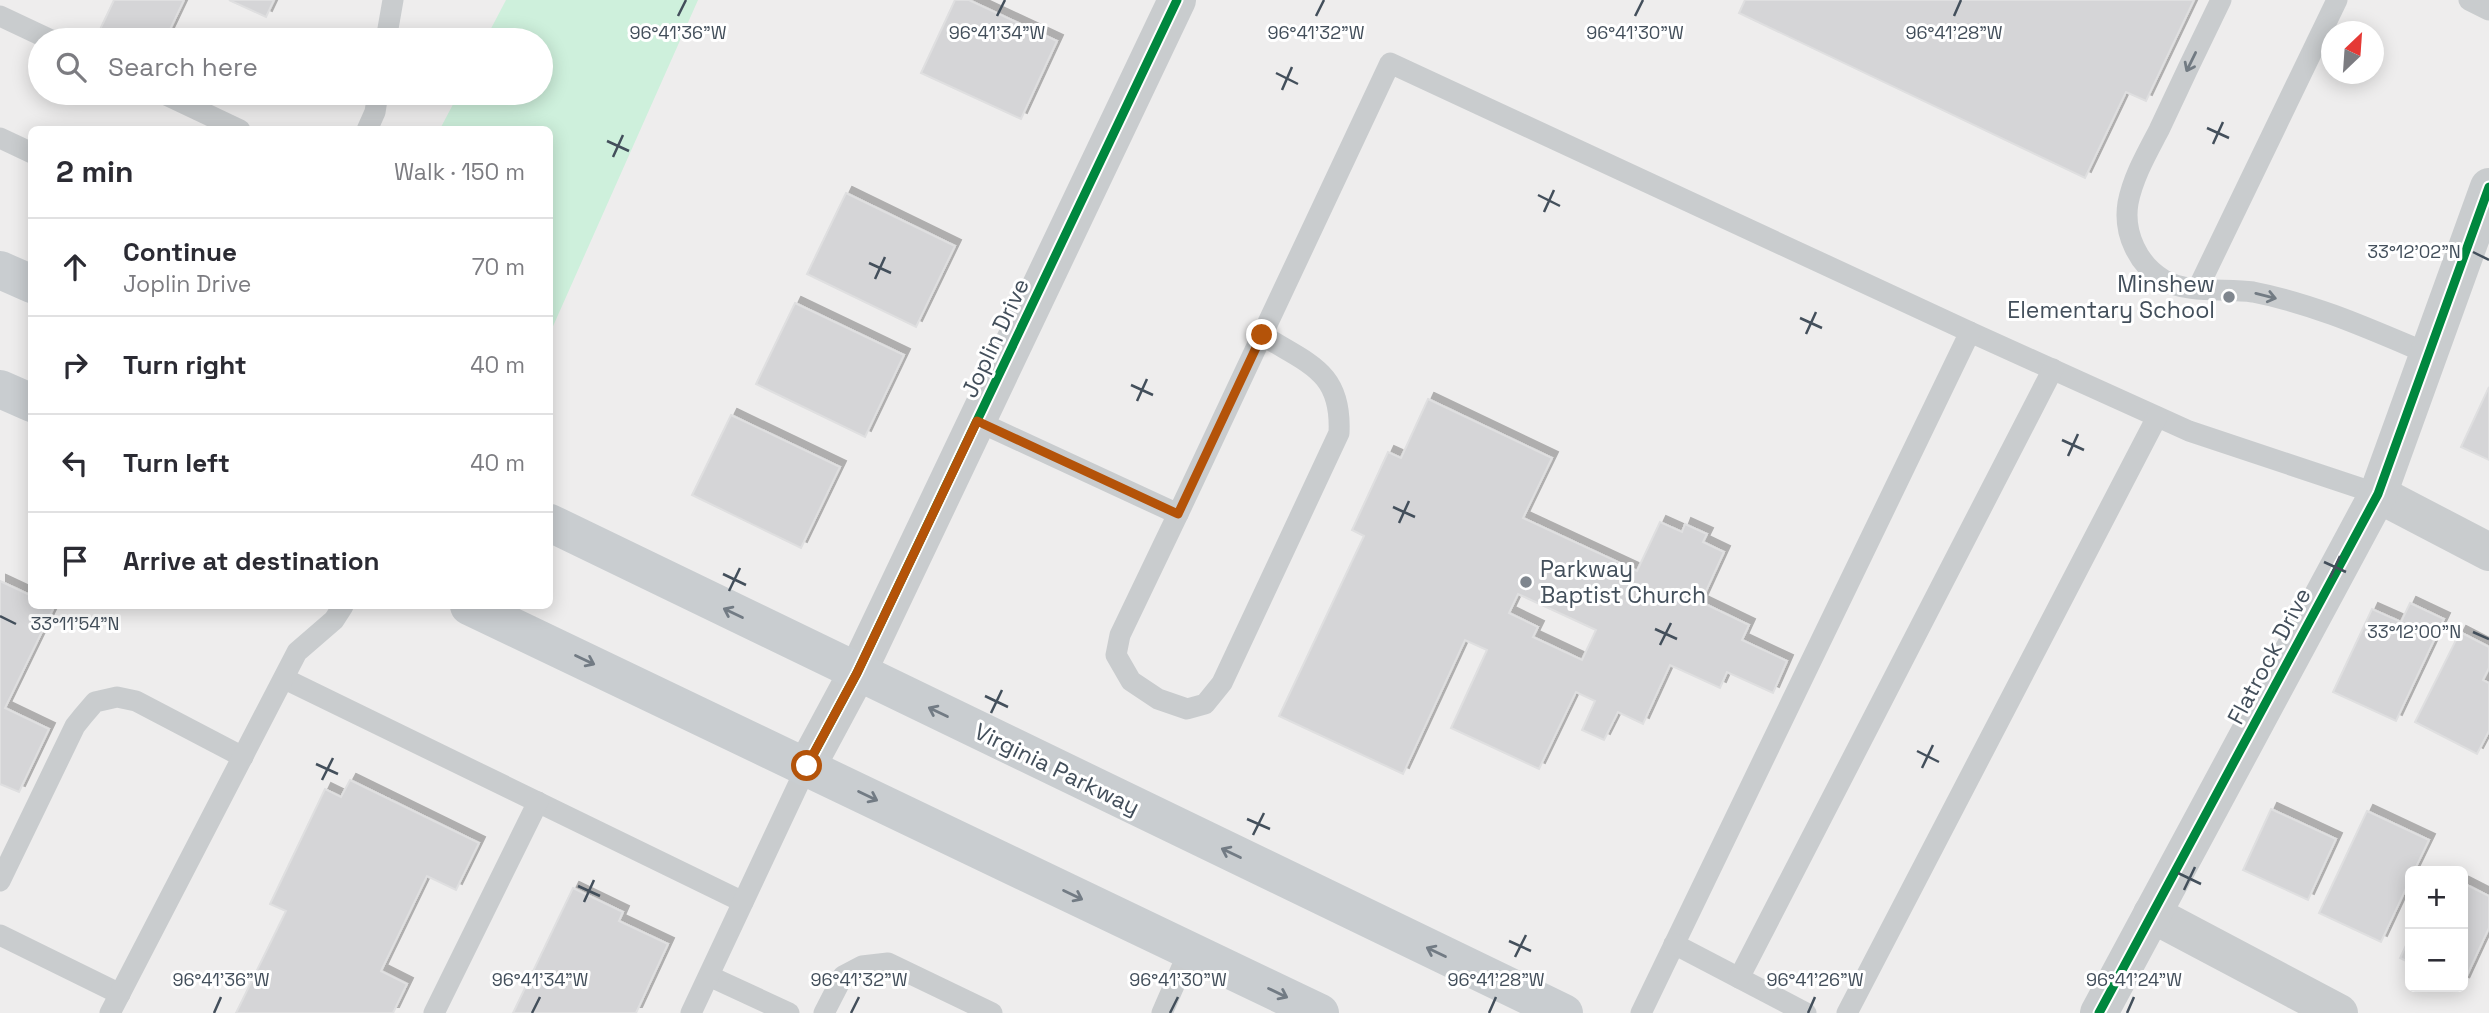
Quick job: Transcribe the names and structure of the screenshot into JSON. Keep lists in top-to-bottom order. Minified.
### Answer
{"streets":{"main road":["Virginia Parkway"],"street":["Joplin Drive","Flatrock Drive"]},"crossings":[["Joplin Drive","Virginia Parkway"]],"places":["Minshew Elementary School","Parkway Baptist Church"],"north":"top right","page":{"search":"Search here","heading":["2 min","Walk · 150 m"],"list":[["Continue","Joplin Drive","70 m"],["Turn right","40 m"],["Turn left","40 m"],"Arrive at destination"],"map_buttons":["+","−"]},"coordinates":["96°41'36\"W","96°41'34\"W","96°41'32\"W","96°41'30\"W","96°41'28\"W","33°12'02\"N","33°11'54\"N","33°12'00\"N","96°41'26\"W","96°41'24\"W"]}
